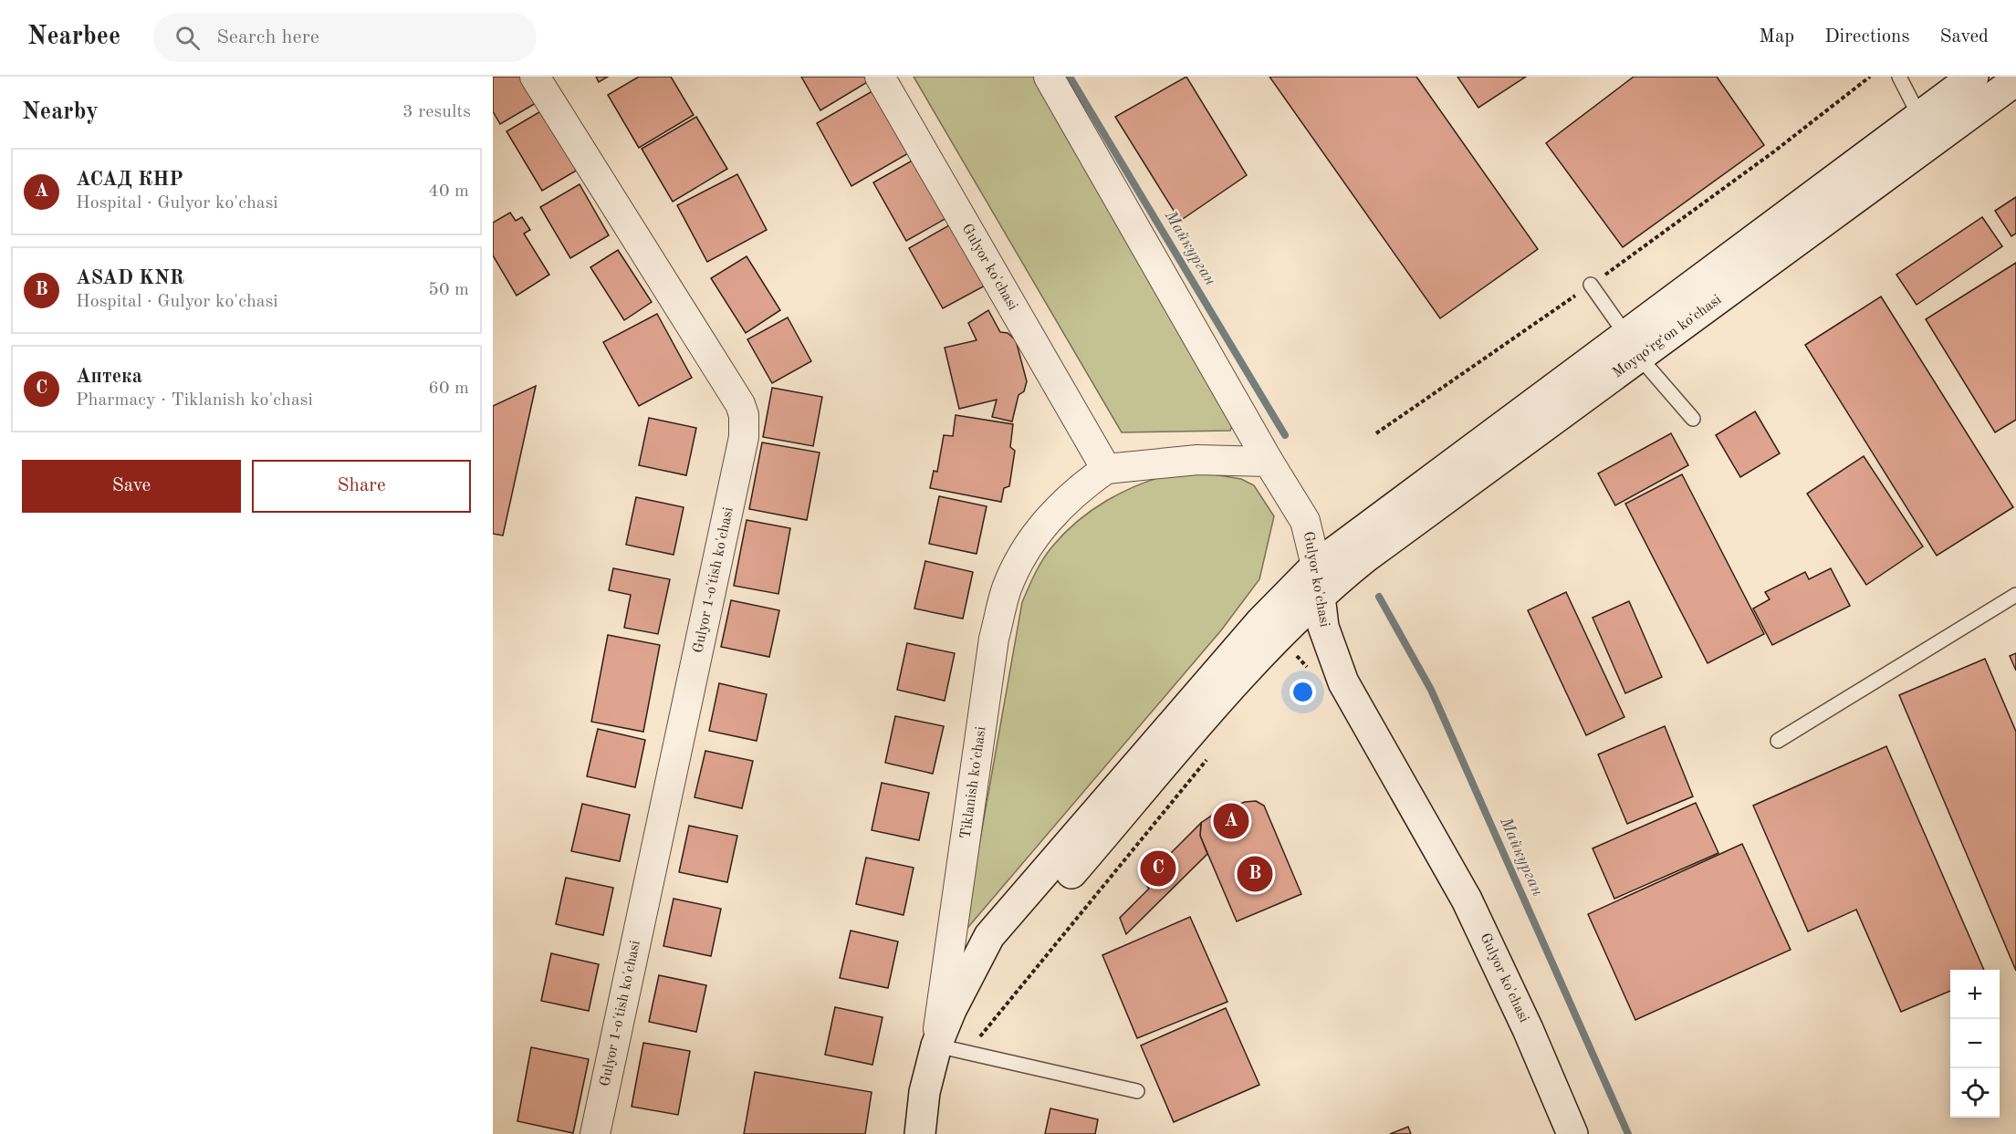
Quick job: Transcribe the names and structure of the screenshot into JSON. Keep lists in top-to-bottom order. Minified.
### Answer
{"streets":{"street":["Gulyor ko'chasi","Moyqoʻrgʻon koʻchasi","Gulyor 1-o'tish ko'chasi","Tiklanish ko'chasi"]},"crossings":[["Gulyor ko'chasi","Moyqoʻrgʻon koʻchasi"],["Gulyor ko'chasi","Tiklanish ko'chasi"],["Moyqoʻrgʻon koʻchasi","Tiklanish ko'chasi"]],"water":["Майкурган"],"page":{"header":"Nearbee","search":"Search here","nav":["Map","Directions","Saved"],"heading":["Nearby","3 results"],"list":[{"mark":"A","name":"АСАД КНР","note":"Hospital · Gulyor ko'chasi","value":"40 m"},{"mark":"B","name":"ASAD KNR","note":"Hospital · Gulyor ko'chasi","value":"50 m"},{"mark":"C","name":"Аптека","note":"Pharmacy · Tiklanish ko'chasi","value":"60 m"}],"buttons":["Save","Share"],"pins":["A","C","B"],"map_buttons":["+","−"]}}
